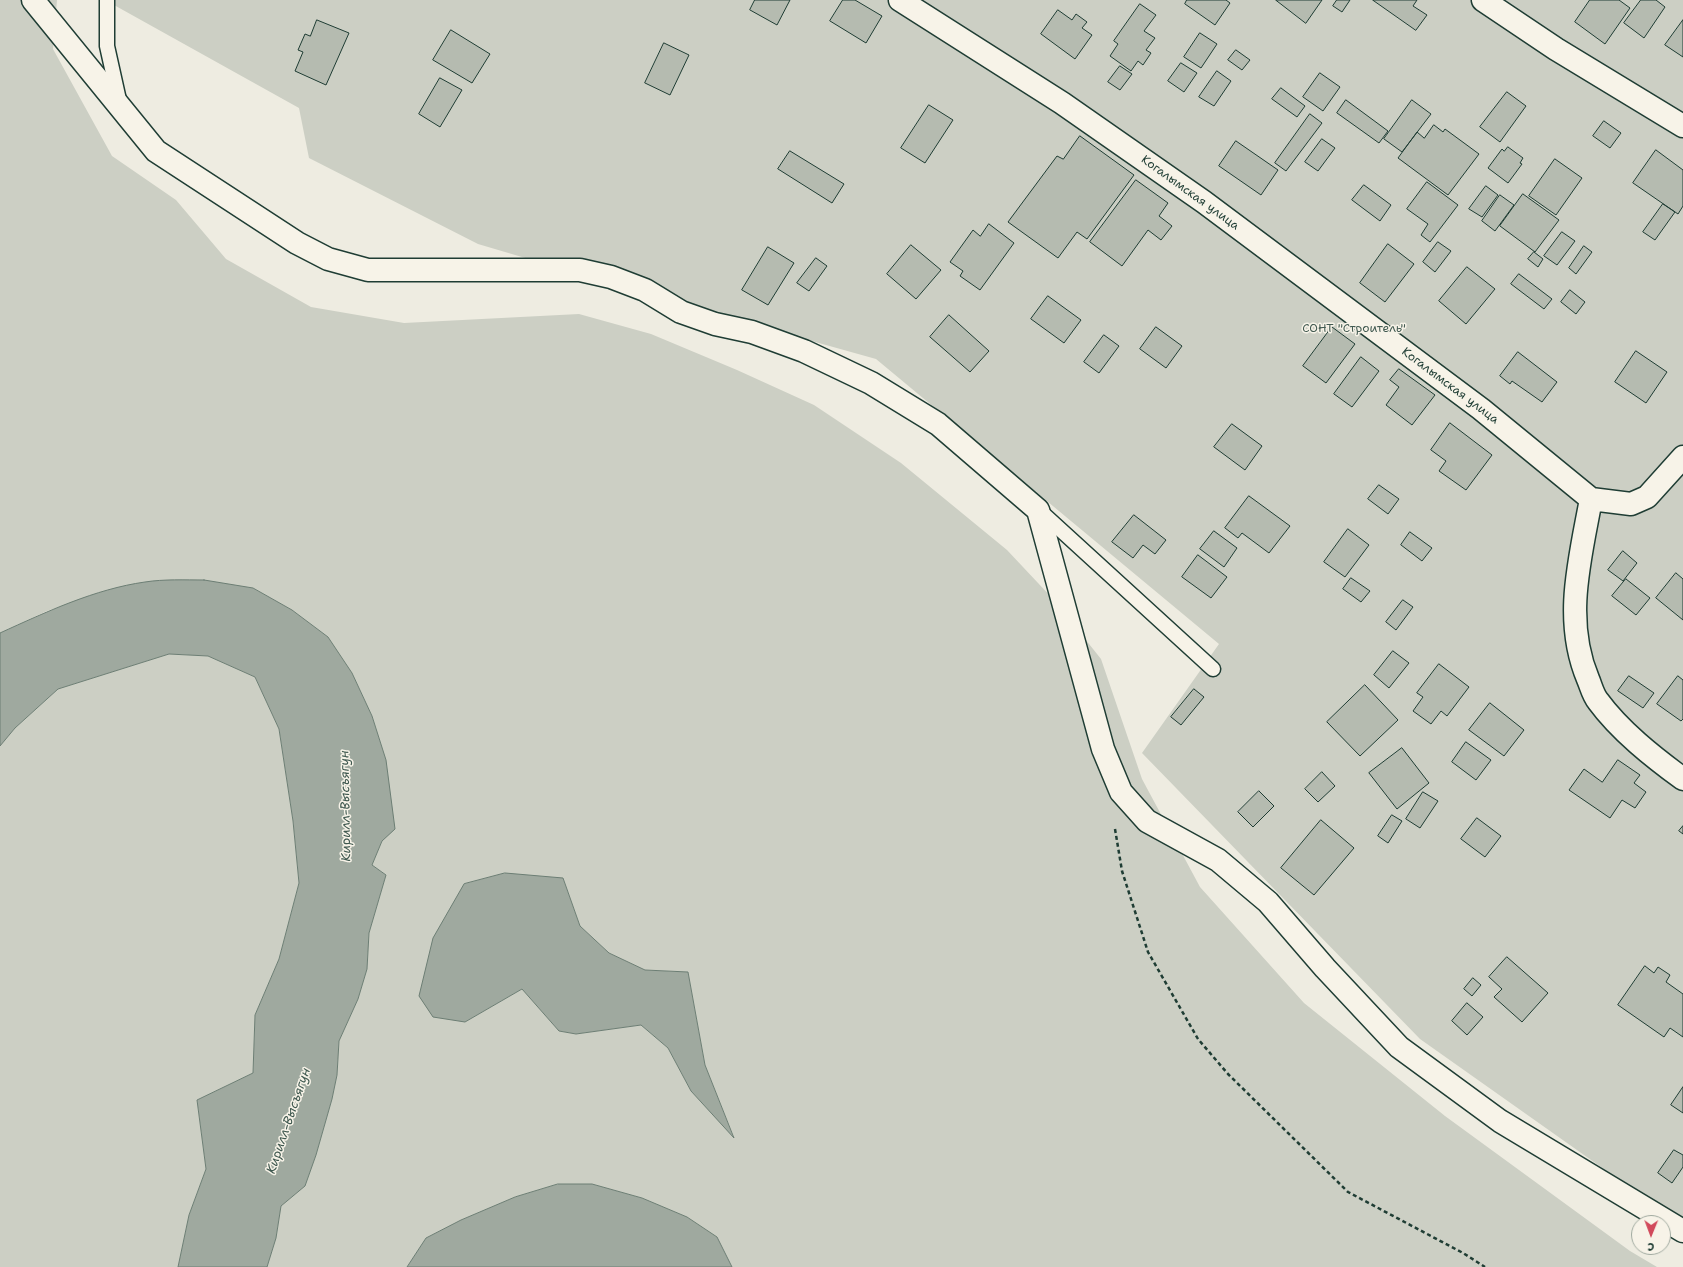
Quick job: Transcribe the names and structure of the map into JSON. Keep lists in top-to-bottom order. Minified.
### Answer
{"streets":{"street":["Когалымская улица"]},"water":["Кирилл-Высъягун"],"parks":["СОНТ \"Строитель\""],"north":"bottom"}
